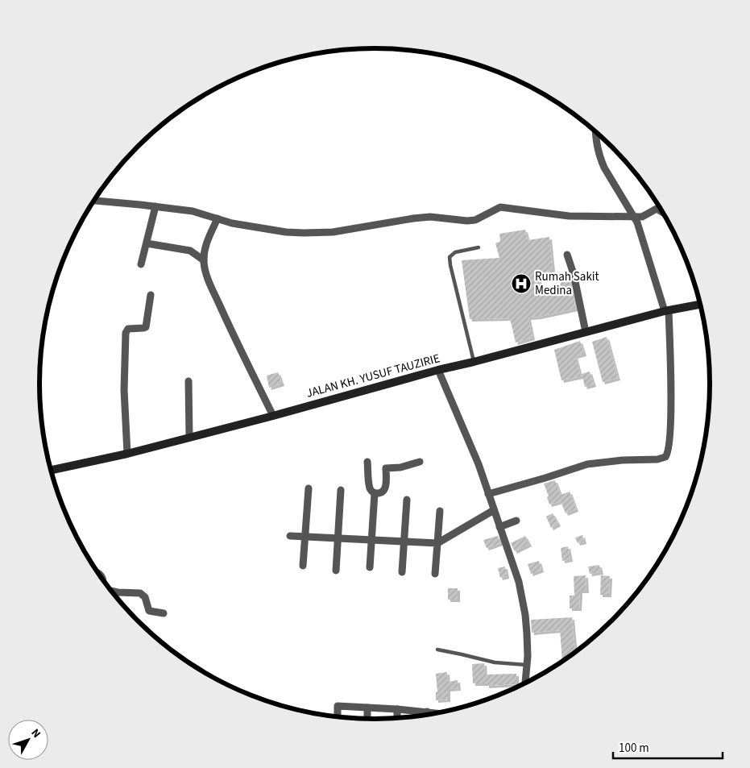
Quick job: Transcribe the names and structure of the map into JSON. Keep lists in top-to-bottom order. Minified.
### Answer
{"streets":{"main road":["JALAN KH. YUSUF TAUZIRIE"]},"places":{"hospital":["Rumah Sakit Medina"]},"scale_bar":"100 m","north":"top right"}
